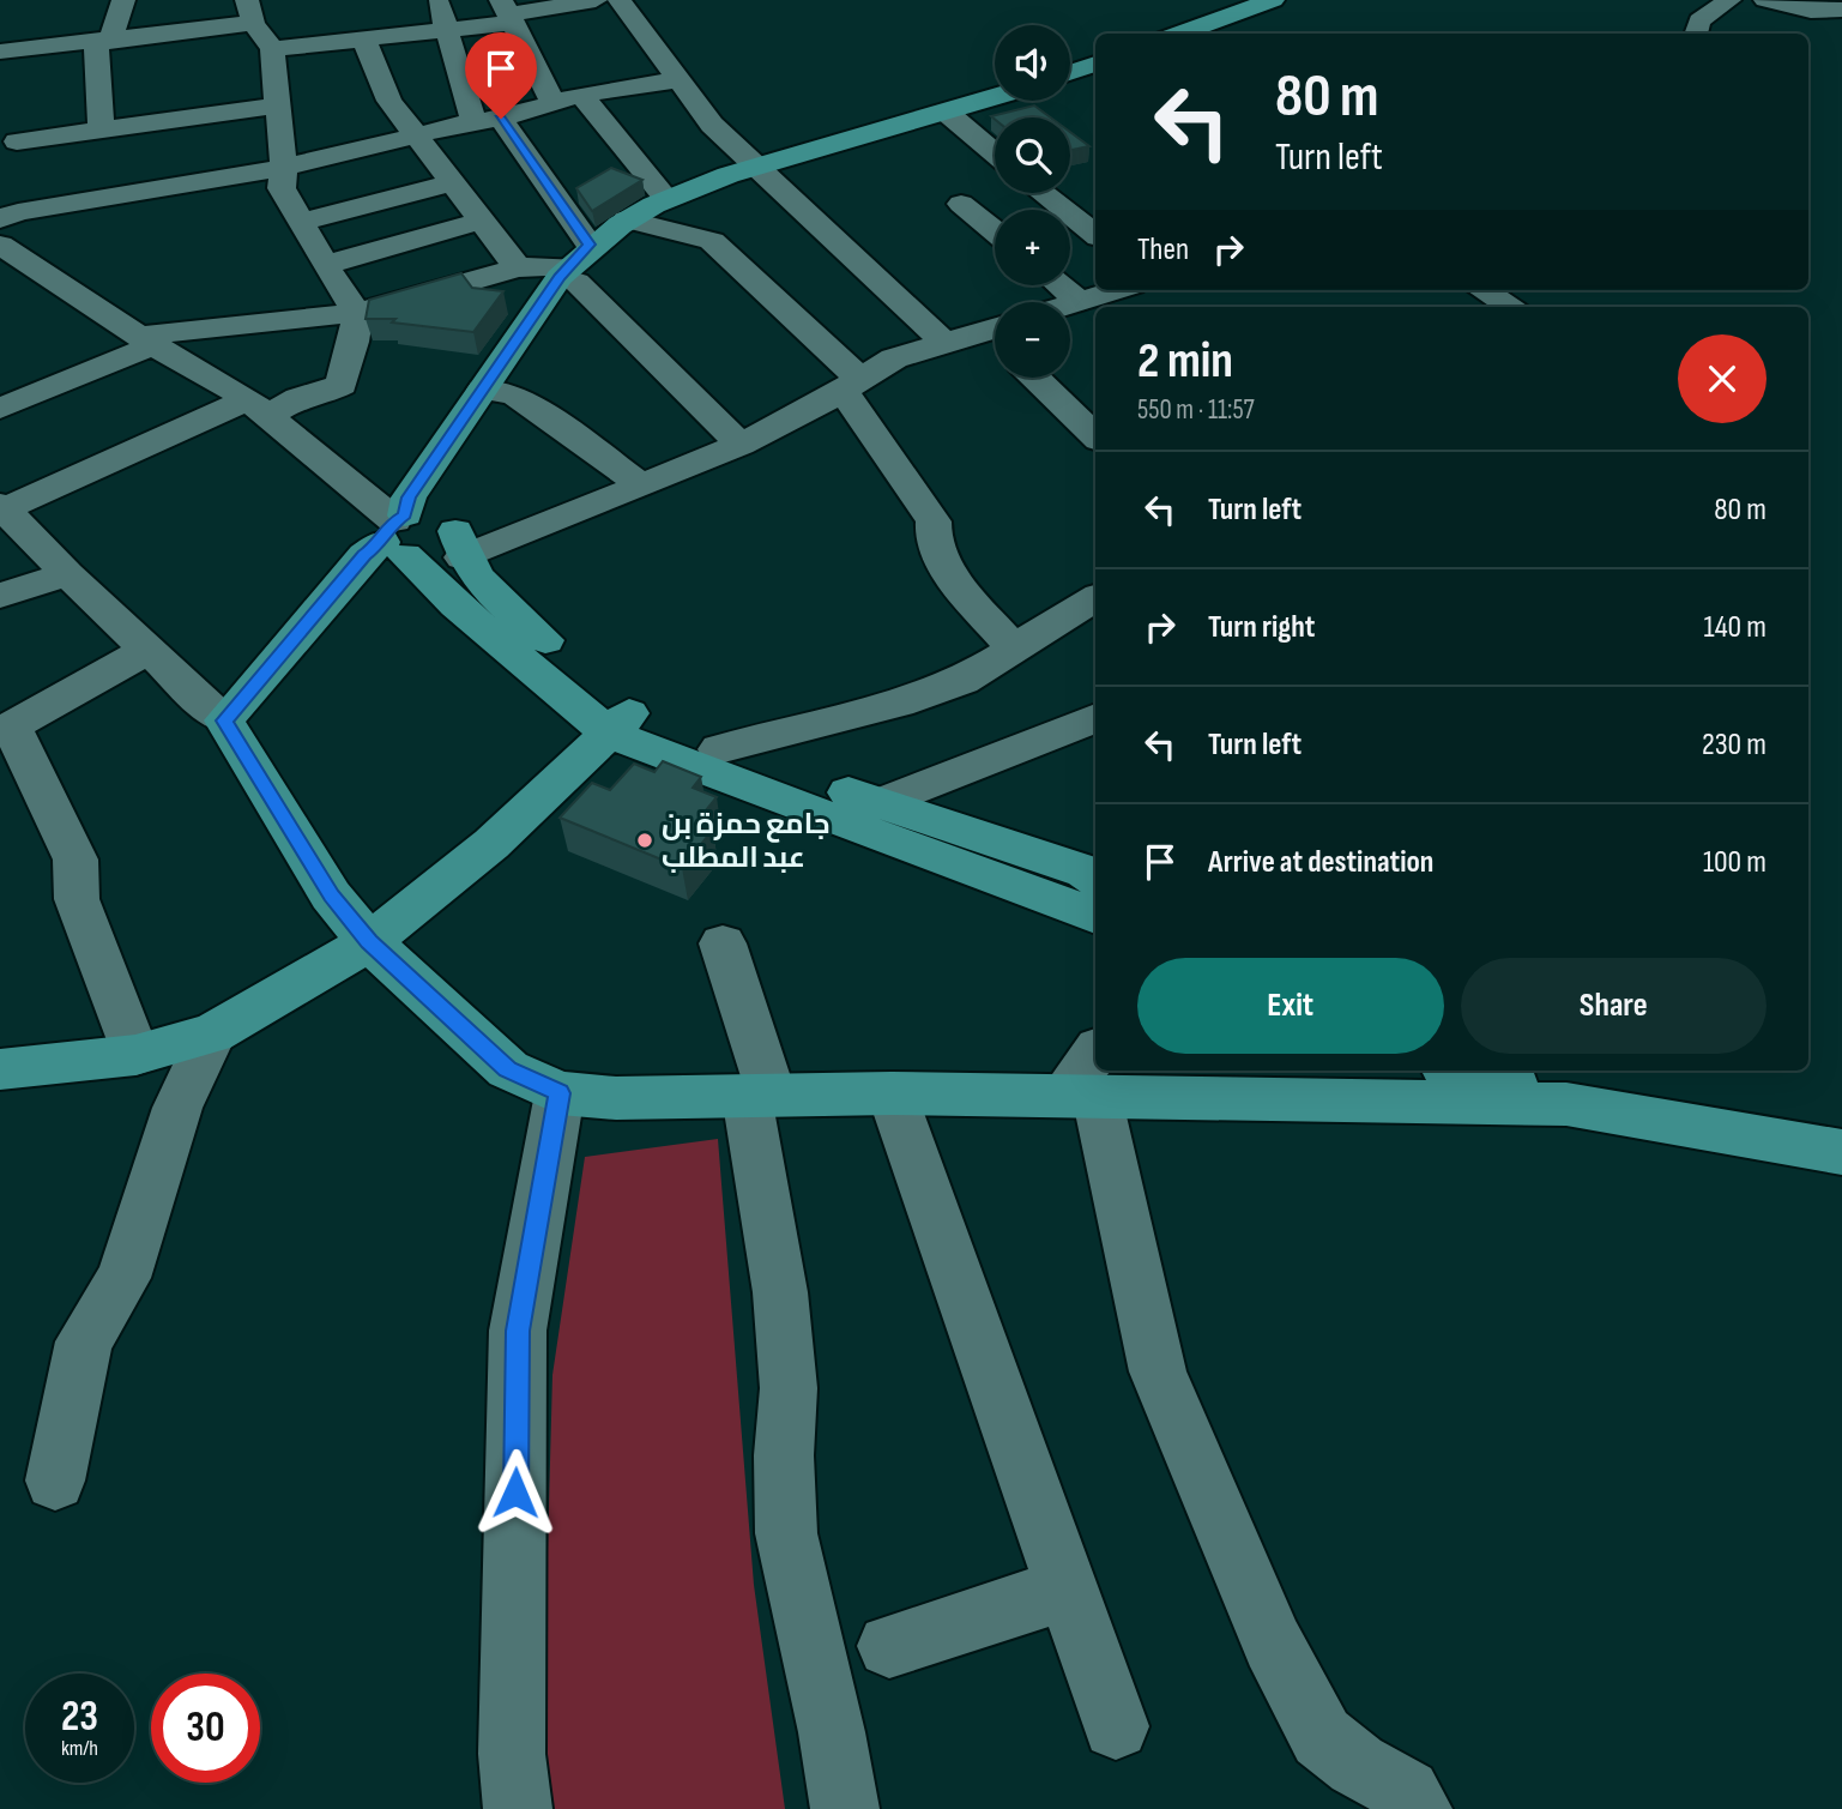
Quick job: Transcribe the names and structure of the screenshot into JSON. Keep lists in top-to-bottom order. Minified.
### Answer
{"places":["جامع حمزة بن عبد المطلب"],"page":{"map_buttons":["+","−"],"turn":["80 m","Turn left"],"then":"Then","heading":["2 min","550 m · 11:57"],"list":[{"name":"Turn left","value":"80 m"},{"name":"Turn right","value":"140 m"},{"name":"Turn left","value":"230 m"},{"name":"Arrive at destination","value":"100 m"}],"buttons":["Exit","Share"],"speed":"23 km/h","limit":"30"}}
